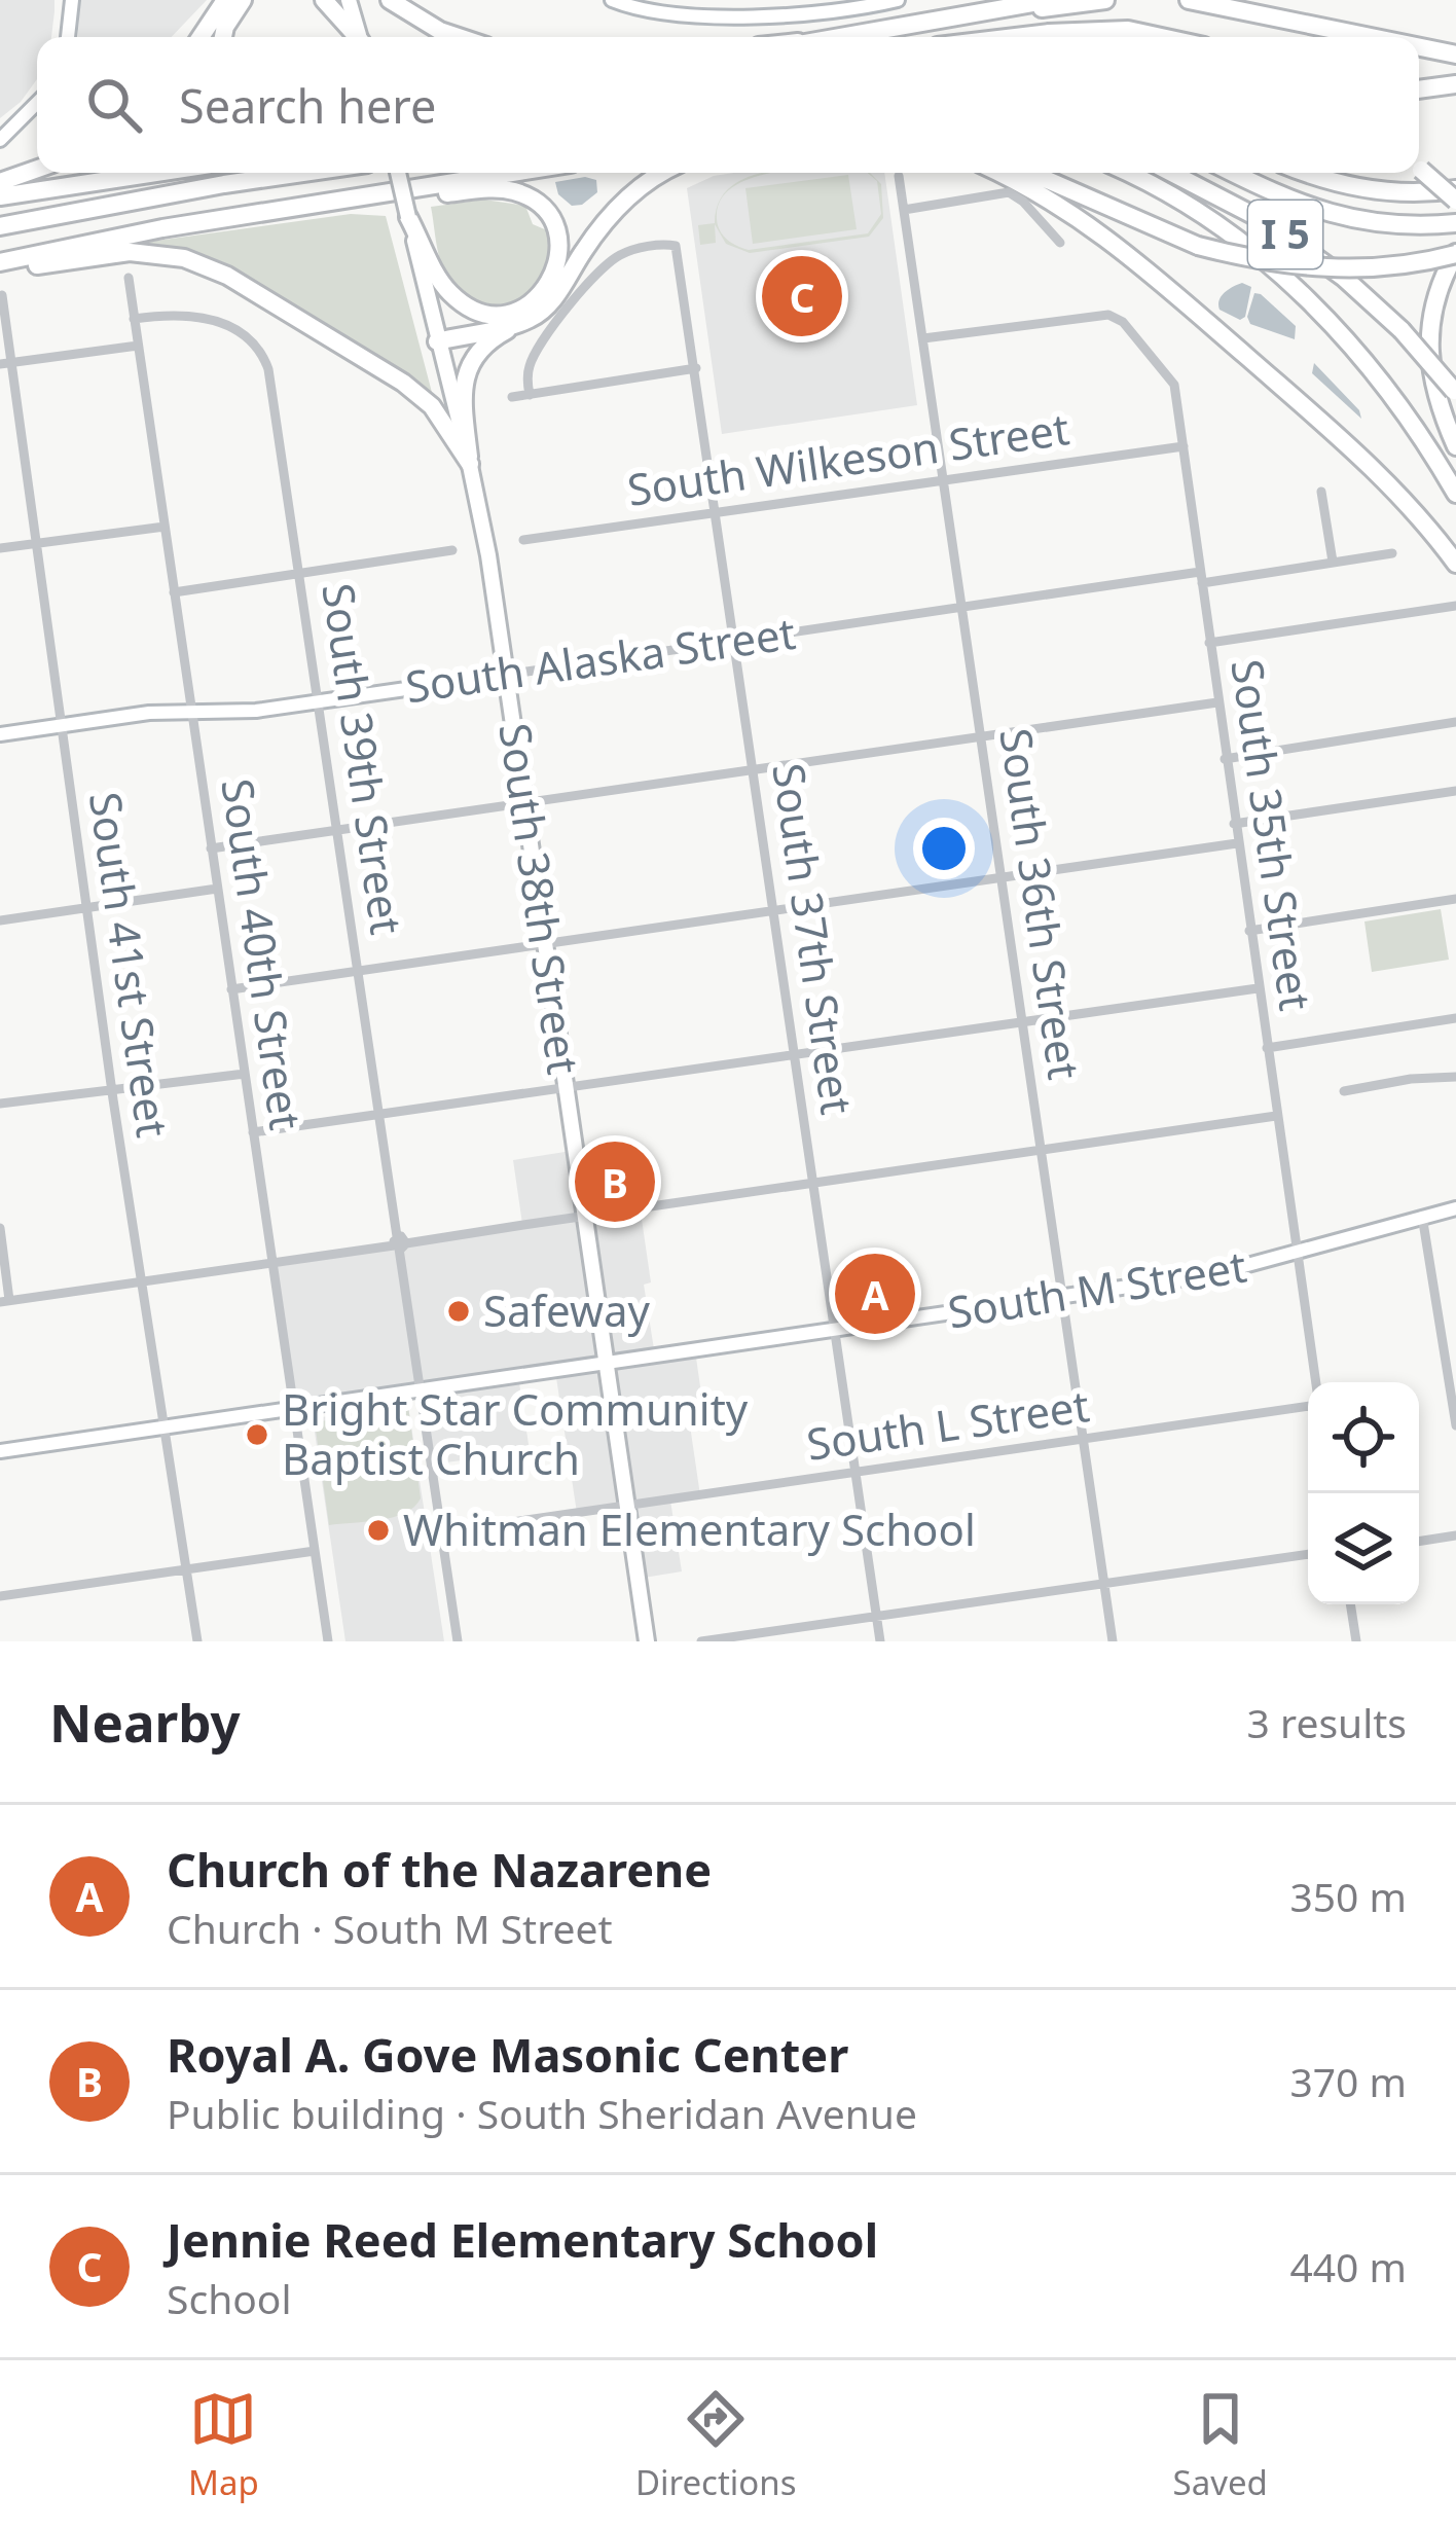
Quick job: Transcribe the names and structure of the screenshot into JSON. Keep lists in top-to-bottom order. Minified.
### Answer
{"streets":{"highway":["I 5"],"main road":["South 38th Street"],"street":["South Wilkeson Street","South Alaska Street","South 39th Street","South 35th Street","South 36th Street","South 37th Street","South 40th Street","South 41st Street","South M Street","South L Street"]},"crossings":[["South Wilkeson Street","South 35th Street"],["South Wilkeson Street","South 36th Street"],["South Wilkeson Street","South 37th Street"],["South Alaska Street","South 39th Street"],["South Alaska Street","South 35th Street"],["South Alaska Street","South 38th Street"],["South Alaska Street","South 36th Street"],["South Alaska Street","South 37th Street"],["South Alaska Street","South 40th Street"],["South Alaska Street","South 41st Street"],["South 39th Street","South 40th Street"],["South 39th Street","South M Street"],["South 39th Street","South L Street"],["South 35th Street","South 36th Street"],["South 35th Street","South M Street"],["South 38th Street","South M Street"],["South 38th Street","South L Street"],["South 36th Street","South M Street"],["South 36th Street","South L Street"],["South 37th Street","South M Street"],["South 37th Street","South L Street"],["South 40th Street","South M Street"],["South 41st Street","South M Street"]],"places":["Safeway","Bright Star Community Baptist Church","Whitman Elementary School"],"page":{"search":"Search here","pins":["C","B","A"],"heading":["Nearby","3 results"],"list":[{"mark":"A","name":"Church of the Nazarene","note":"Church · South M Street","value":"350 m"},{"mark":"B","name":"Royal A. Gove Masonic Center","note":"Public building · South Sheridan Avenue","value":"370 m"},{"mark":"C","name":"Jennie Reed Elementary School","note":"School","value":"440 m"}],"nav":["Map","Directions","Saved"]}}
